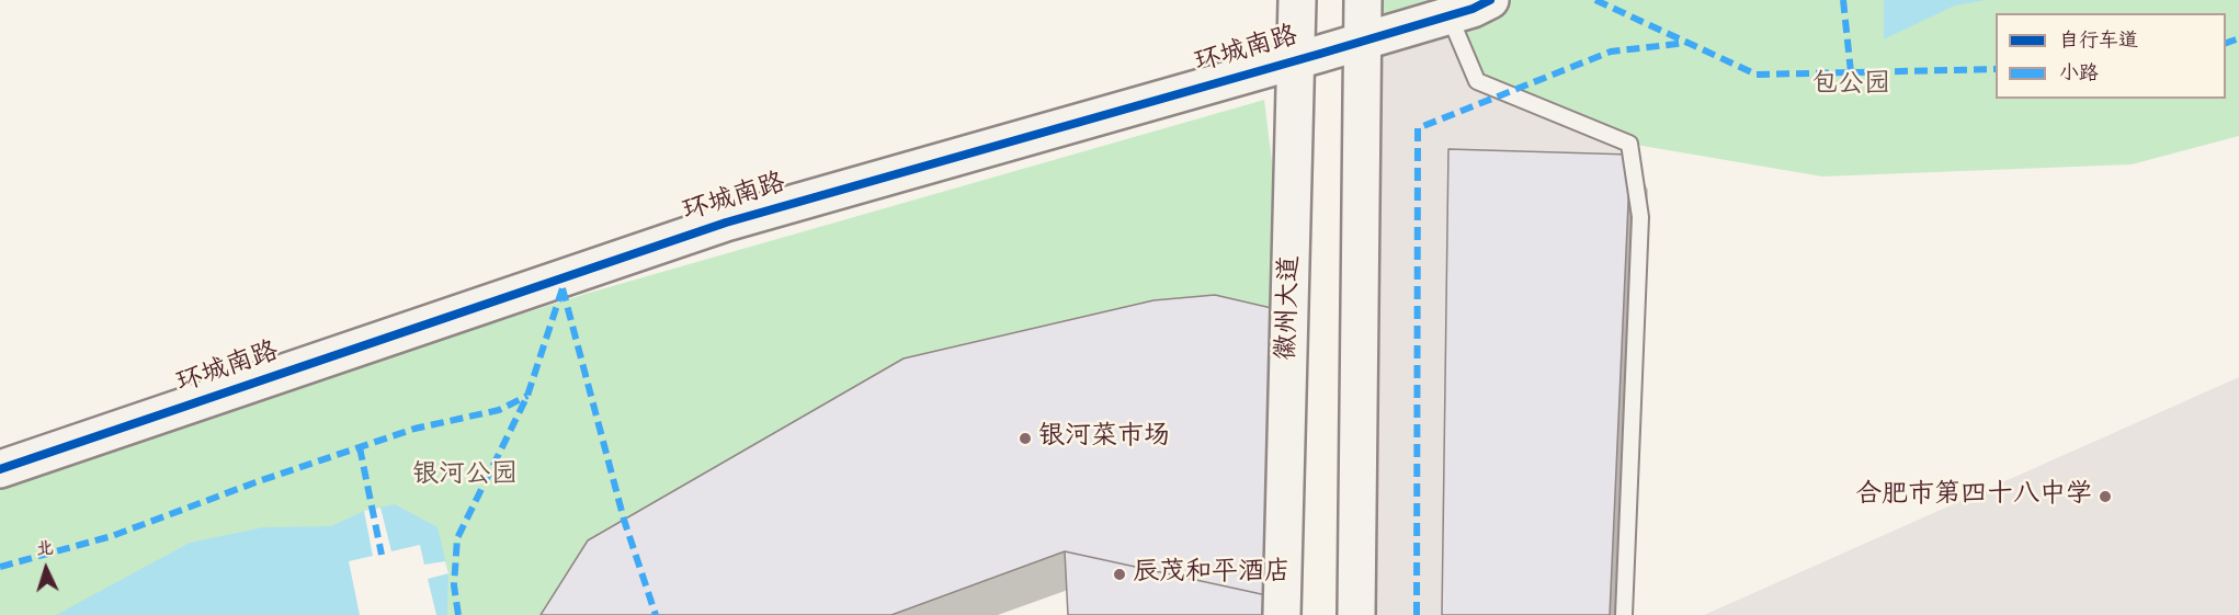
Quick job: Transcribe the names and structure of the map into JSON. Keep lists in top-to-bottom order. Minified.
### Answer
{"streets":{"street":["环城南路","徽州大道"]},"crossings":[["环城南路","徽州大道"]],"parks":["包公园","银河公园"],"places":["银河菜市场","合肥市第四十八中学","辰茂和平酒店"],"legend":["自行车道","小路"],"north":"top"}
